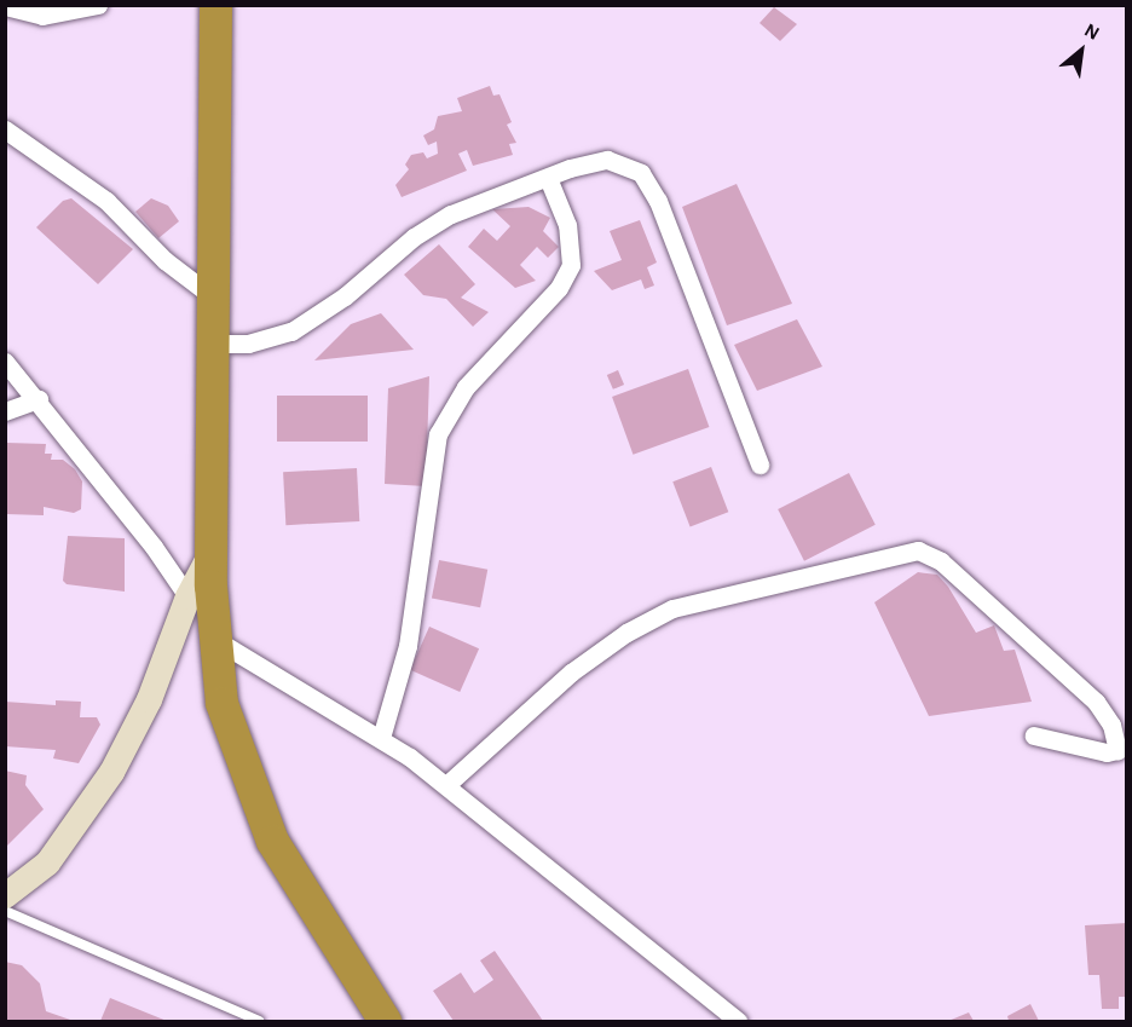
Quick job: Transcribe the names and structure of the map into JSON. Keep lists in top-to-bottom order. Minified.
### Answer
{"north":"top right"}
